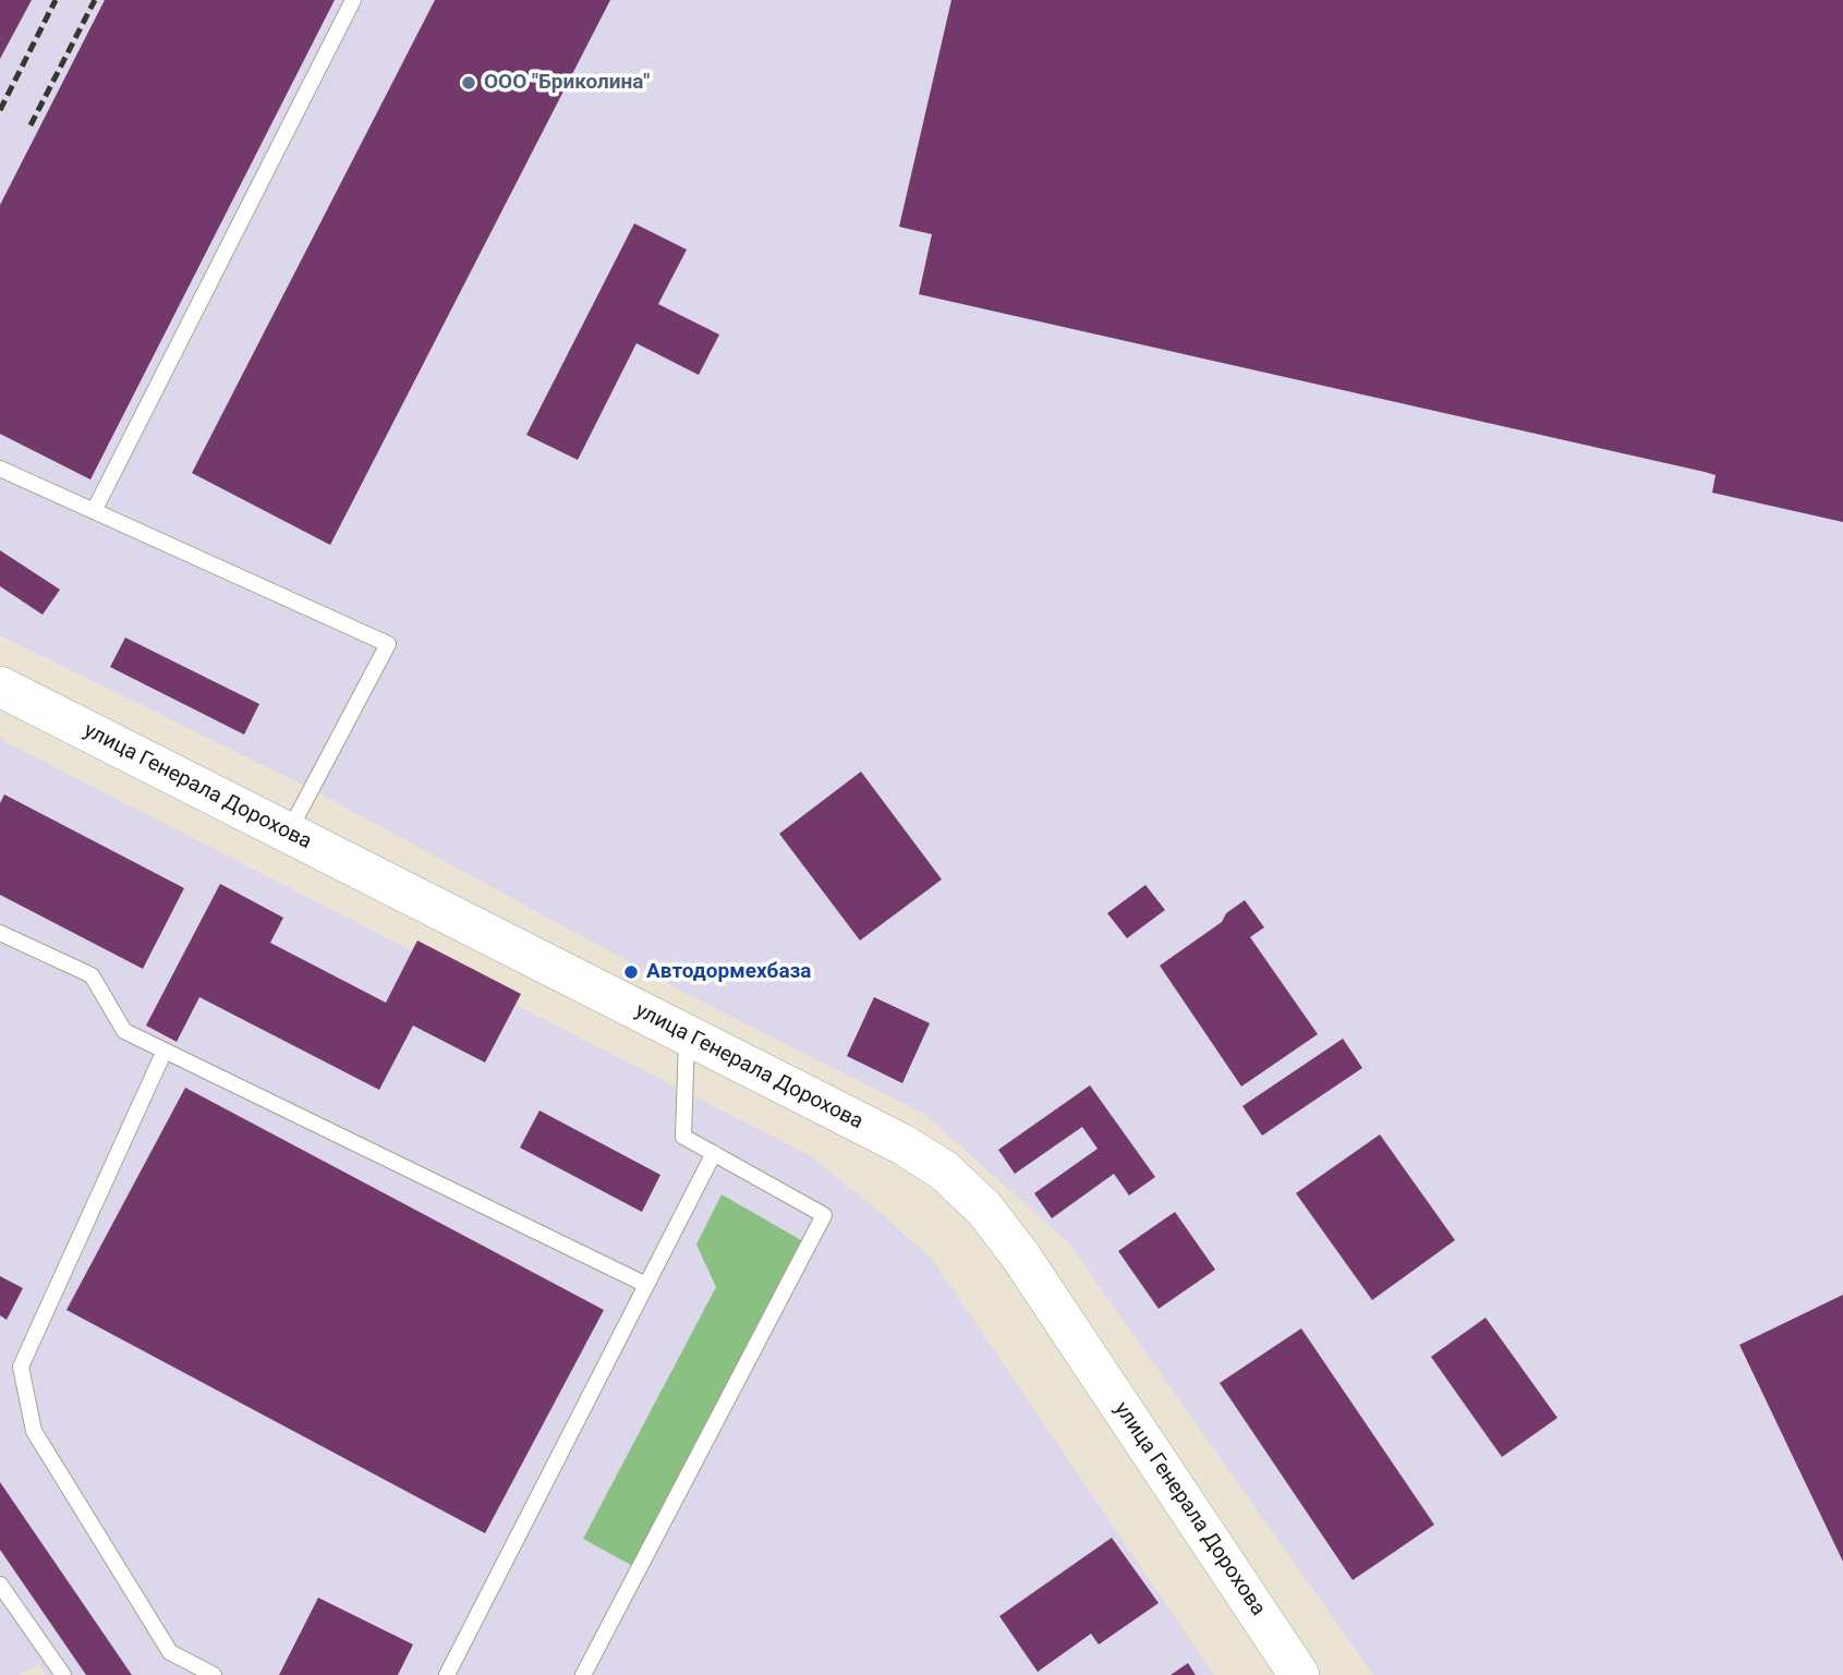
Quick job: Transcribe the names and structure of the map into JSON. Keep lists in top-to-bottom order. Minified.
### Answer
{"streets":{"street":["улица Генерала Дорохова"]},"places":["ООО \"Бриколина\"","Автодормехбаза"]}
